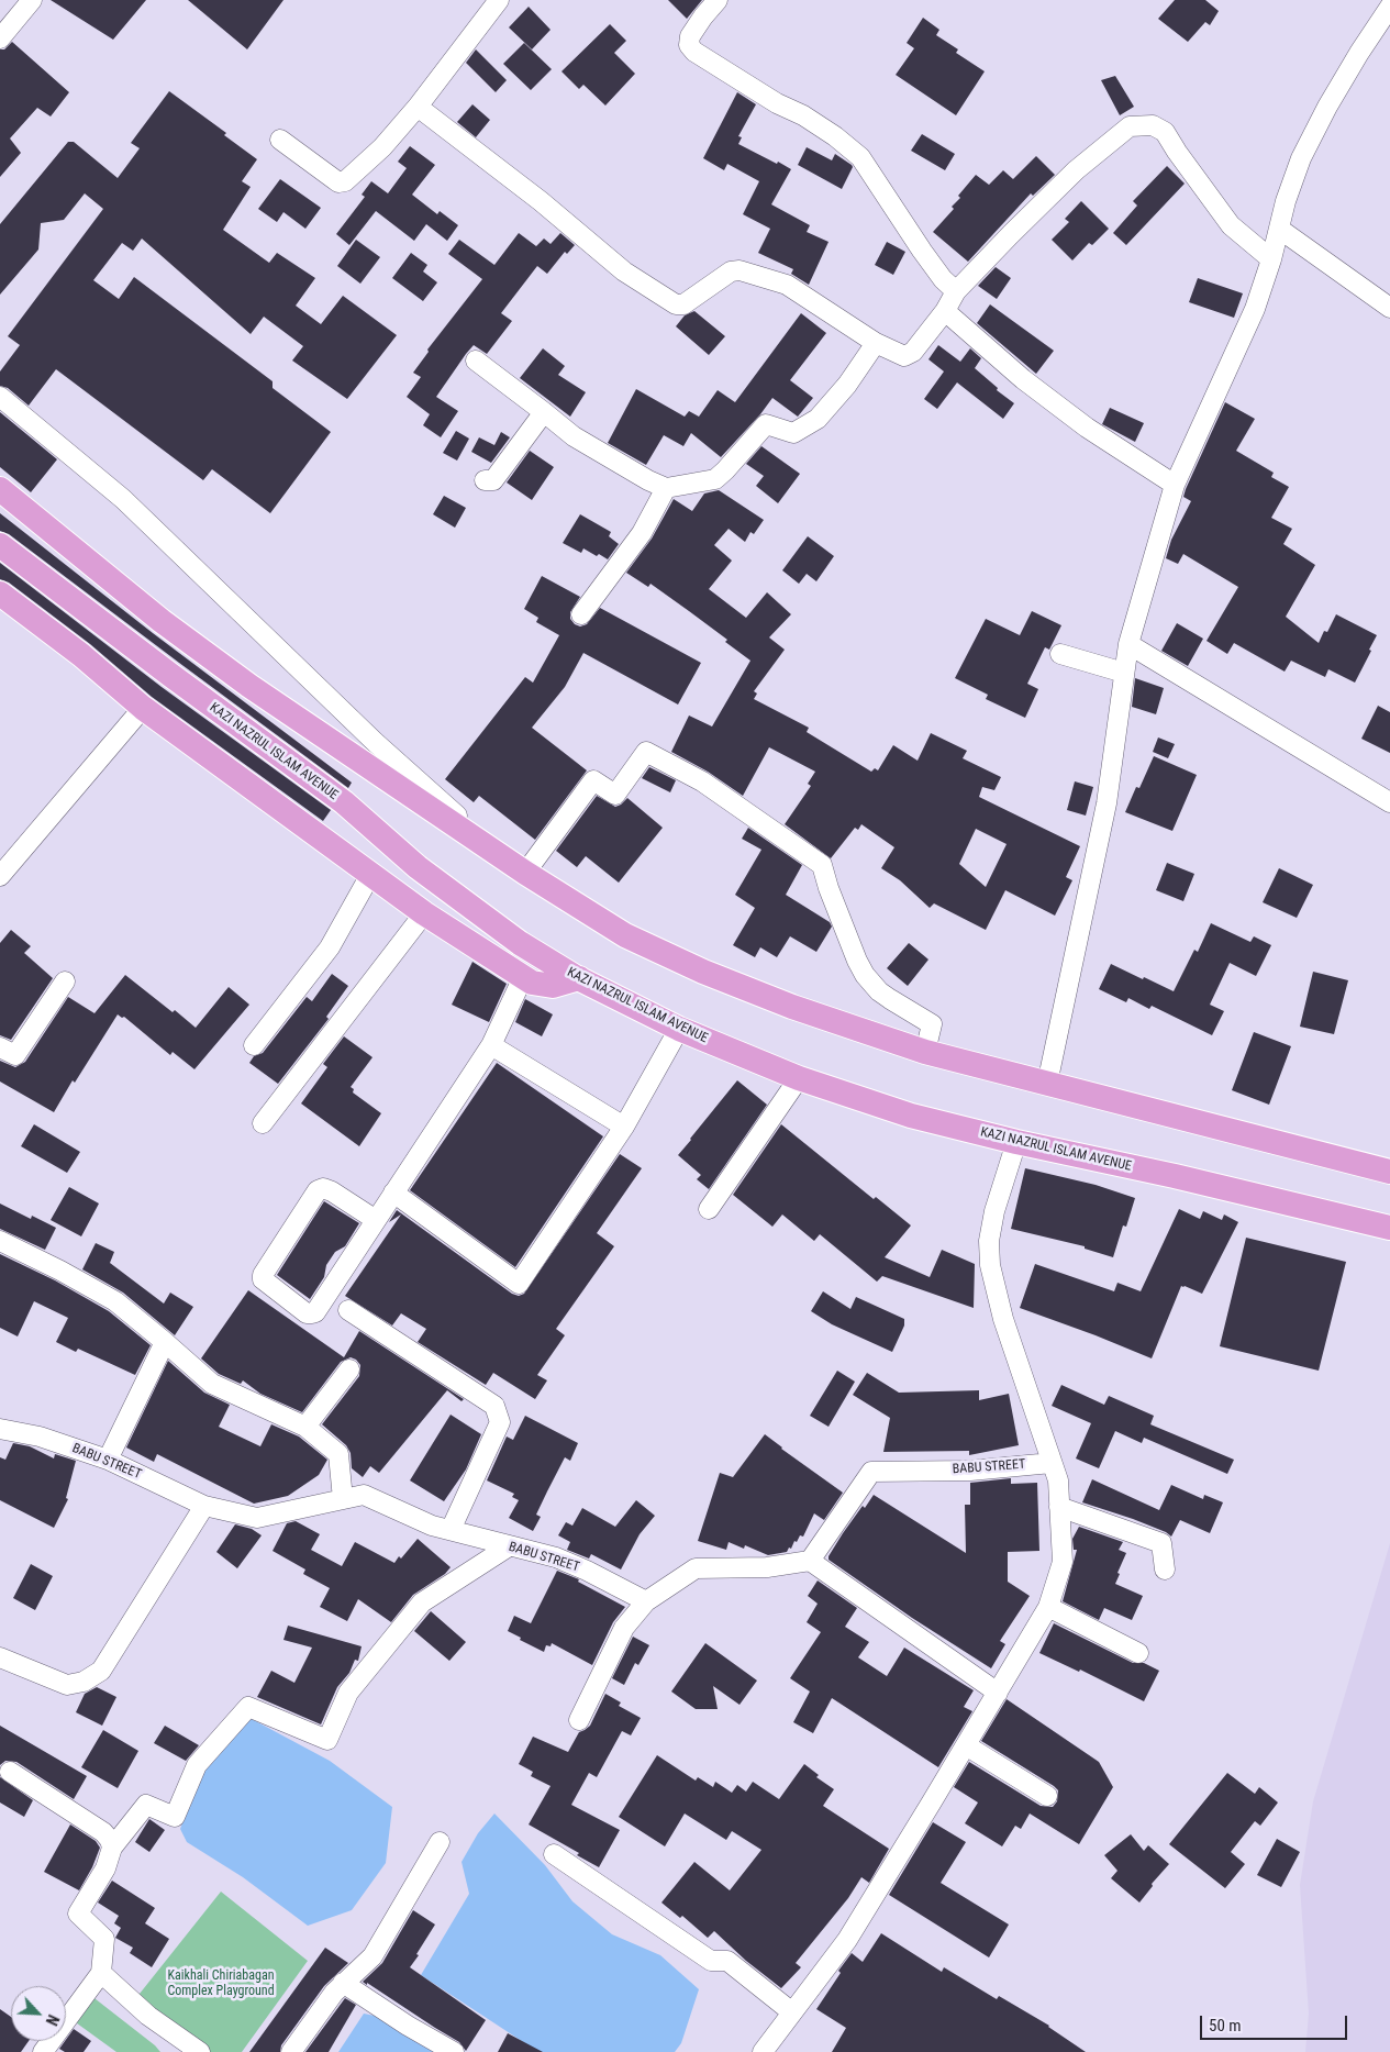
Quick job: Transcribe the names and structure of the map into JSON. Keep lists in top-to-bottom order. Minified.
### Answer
{"streets":{"main road":["KAZI NAZRUL ISLAM AVENUE"],"street":["BABU STREET"]},"parks":["Kaikhali Chiriabagan Complex Playground"],"scale_bar":"50 m","north":"bottom right"}
